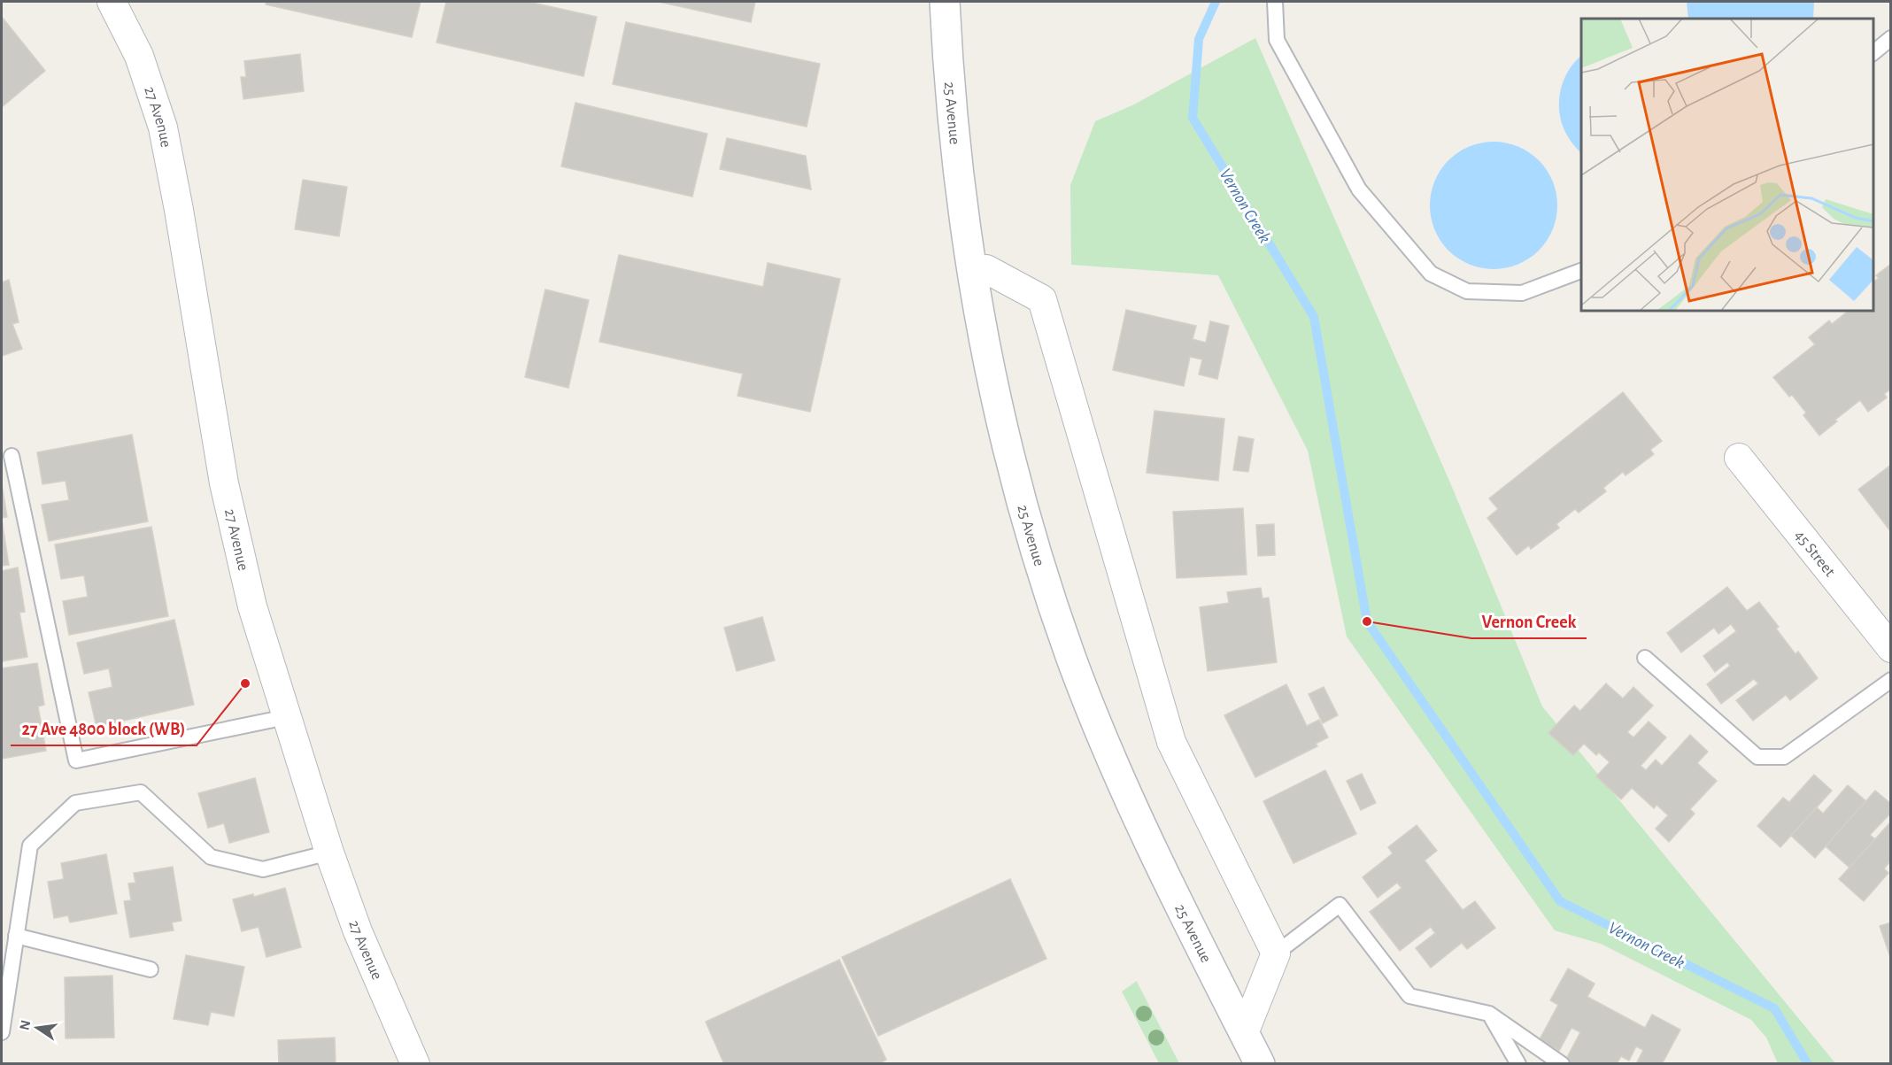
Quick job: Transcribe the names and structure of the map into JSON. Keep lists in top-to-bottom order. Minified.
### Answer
{"streets":{"main road":["25 Avenue"],"street":["27 Avenue","45 Street"]},"water":["Vernon Creek"],"places":["Vernon Creek","27 Ave 4800 block (WB)"],"north":"left"}
